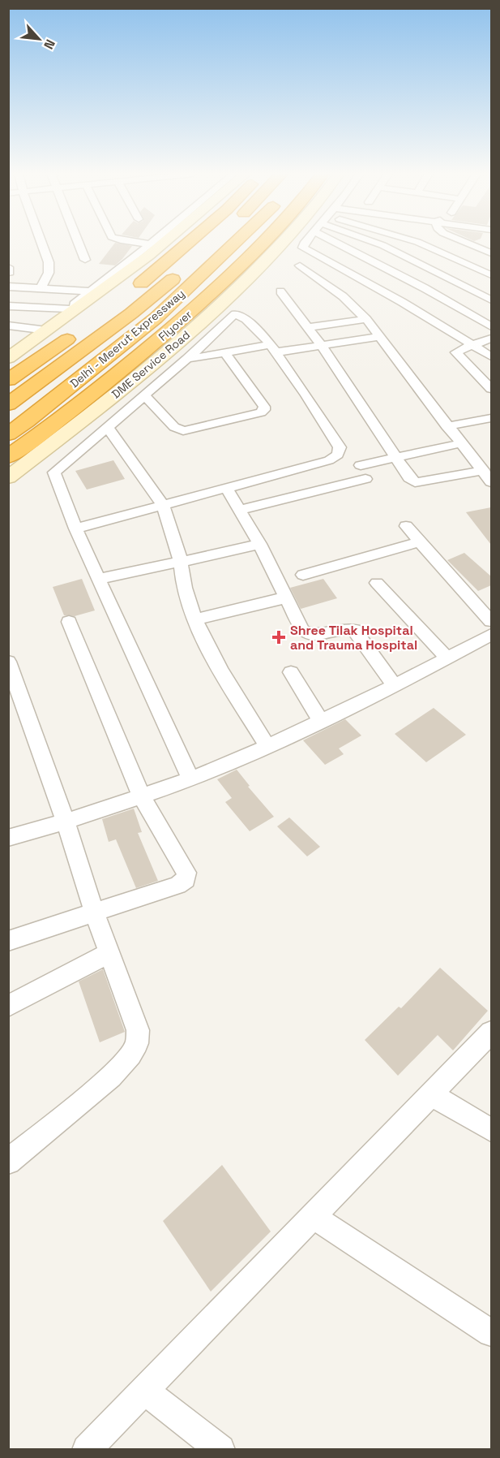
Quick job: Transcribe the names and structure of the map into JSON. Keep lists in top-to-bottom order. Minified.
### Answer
{"streets":{"highway":["Flyover","Delhi - Meerut Expressway"],"main road":["DME Service Road"]},"places":{"health":["Shree Tilak Hospital and Trauma Hospital"]},"north":"bottom right"}
